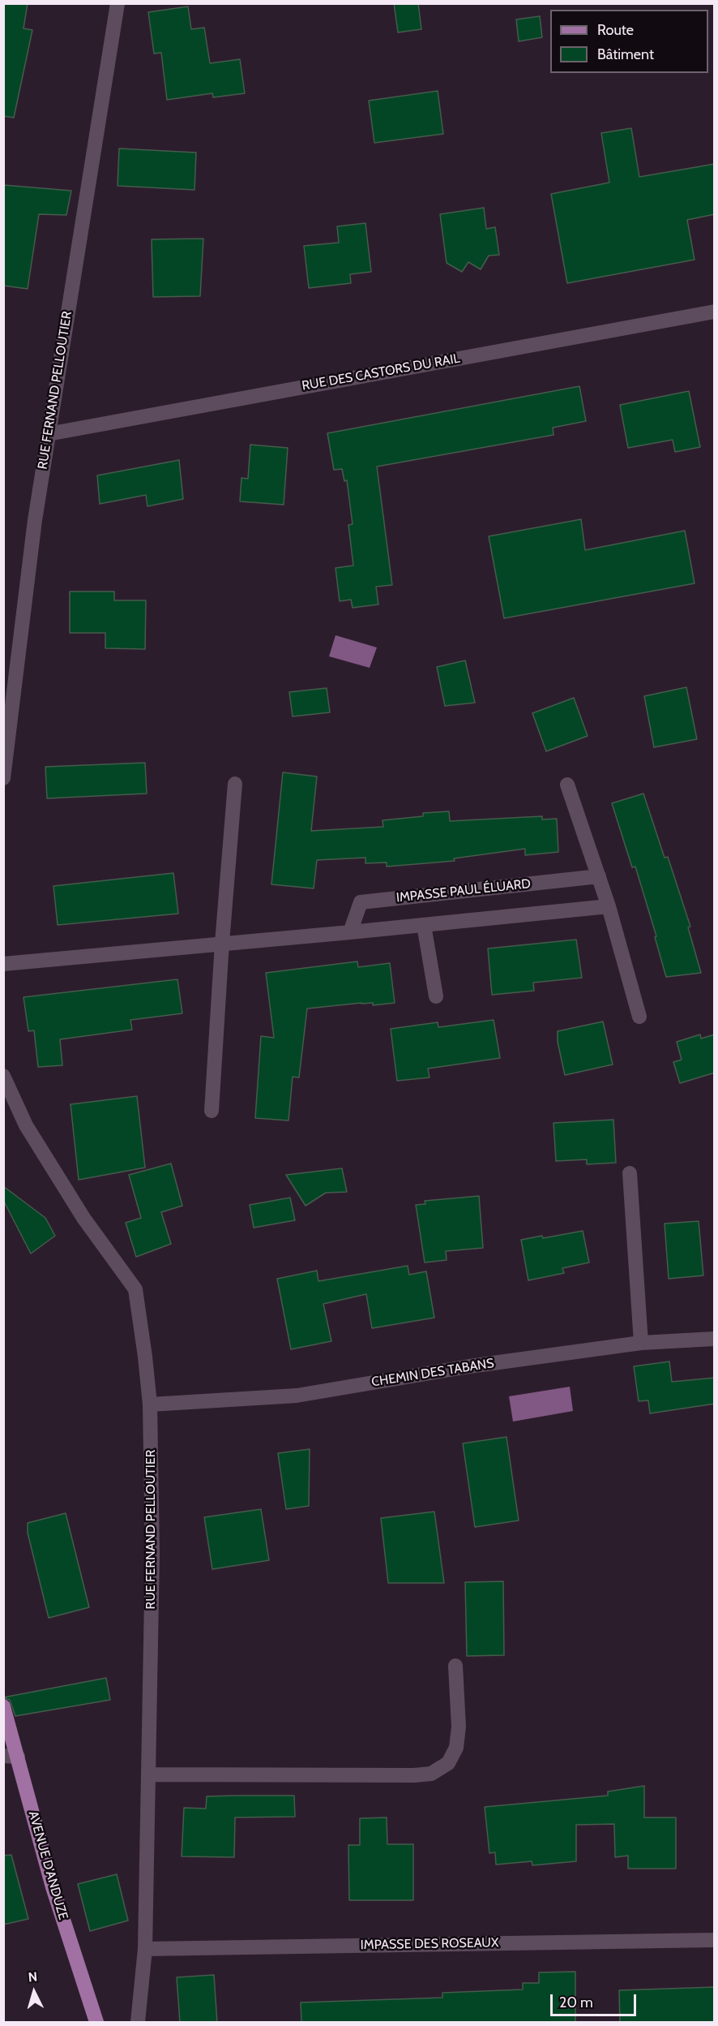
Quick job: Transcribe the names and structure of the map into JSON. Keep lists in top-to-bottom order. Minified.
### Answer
{"streets":{"main road":["AVENUE D'ANDUZE"],"street":["RUE DES CASTORS DU RAIL","RUE FERNAND PELLOUTIER","IMPASSE PAUL ÉLUARD","CHEMIN DES TABANS","IMPASSE DES ROSEAUX"]},"crossings":[["RUE DES CASTORS DU RAIL","RUE FERNAND PELLOUTIER"],["RUE FERNAND PELLOUTIER","CHEMIN DES TABANS"],["RUE FERNAND PELLOUTIER","IMPASSE DES ROSEAUX"]],"legend":["Route","Bâtiment"],"scale_bar":"20 m","north":"top"}
